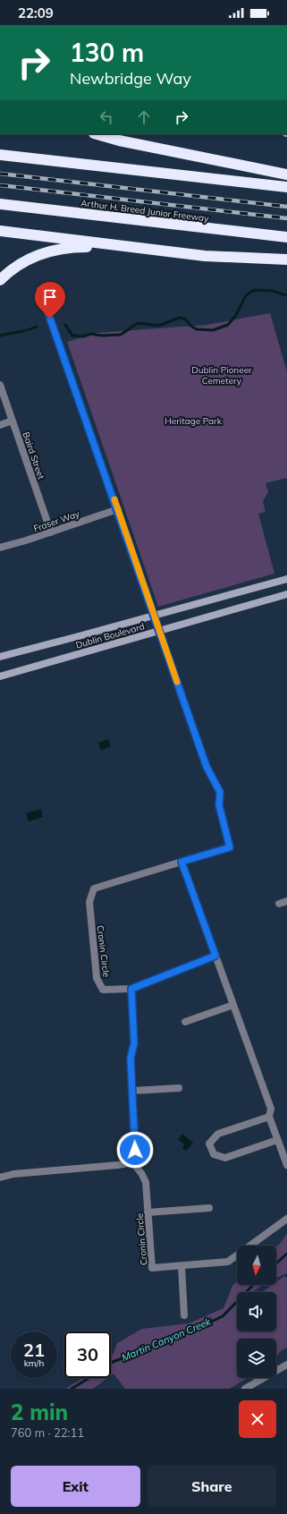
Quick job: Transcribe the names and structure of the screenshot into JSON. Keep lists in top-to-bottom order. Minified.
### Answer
{"streets":{"highway":["Arthur H. Breed Junior Freeway"],"street":["Baird Street","Fraser Way","Dublin Boulevard","Cronin Circle"]},"crossings":[["Baird Street","Fraser Way"]],"water":["Martin Canyon Creek"],"parks":["Dublin Pioneer Cemetery","Heritage Park"],"north":"bottom","page":{"status":"22:09","turn":["130 m","Newbridge Way"],"speed":"21 km/h","limit":"30","heading":["2 min","760 m · 22:11"],"buttons":["Exit","Share"]}}
